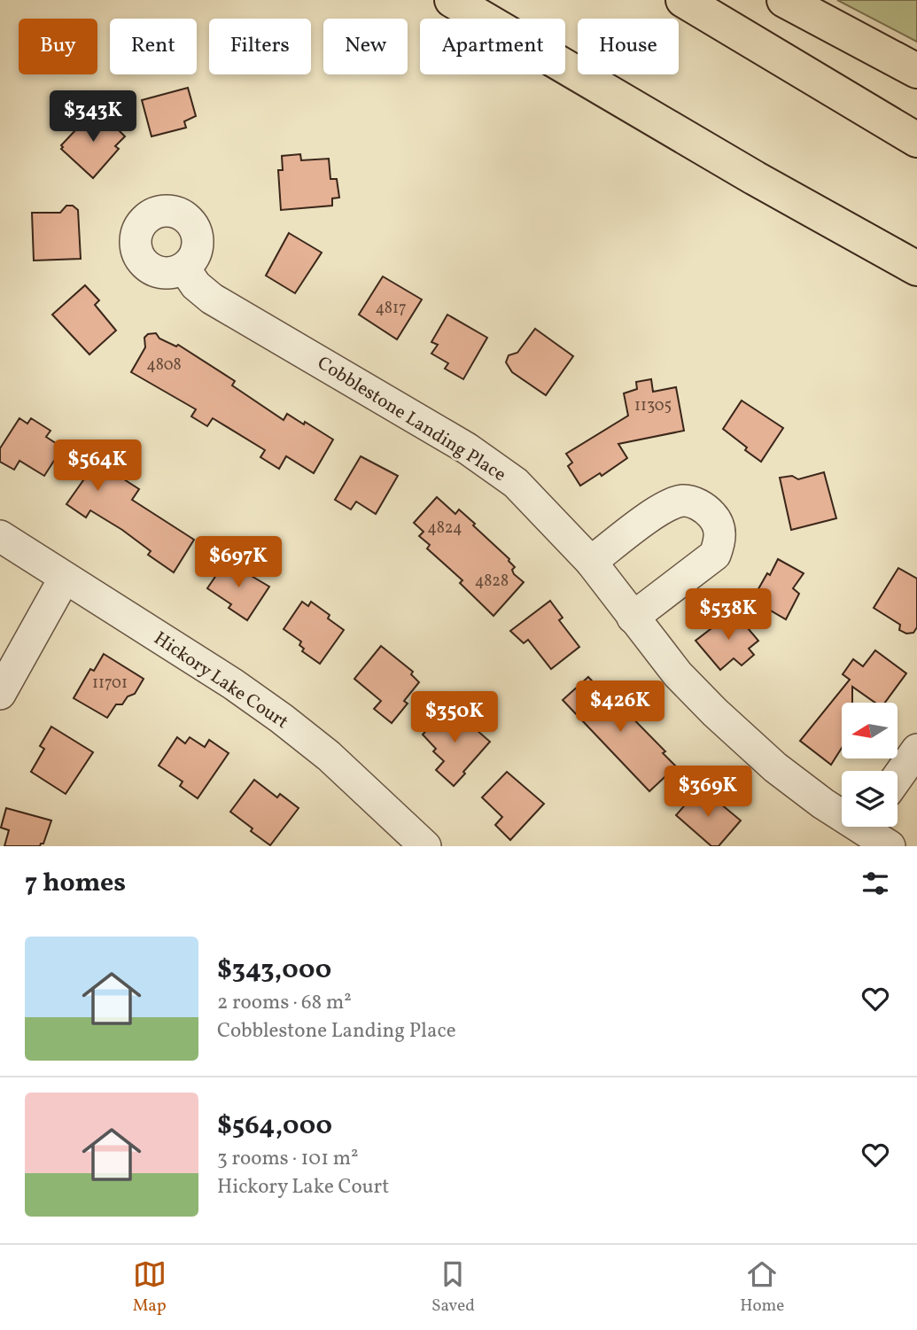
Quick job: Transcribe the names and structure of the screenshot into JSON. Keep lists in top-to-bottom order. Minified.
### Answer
{"streets":{"street":["Cobblestone Landing Place","Hickory Lake Court"]},"house_numbers":["4817","4808","11305","4824","4828","11701"],"north":"left","page":{"chip":["Buy","Rent","Filters","New","Apartment","House"],"price":["$343K","$564K","$697K","$538K","$426K","$350K","$369K"],"heading":"7 homes","list":[{"name":"$343,000","note":"2 rooms · 68 m² · Cobblestone Landing Place"},{"name":"$564,000","note":"3 rooms · 101 m² · Hickory Lake Court"}],"tabs":["Map","Saved","Home"]}}
